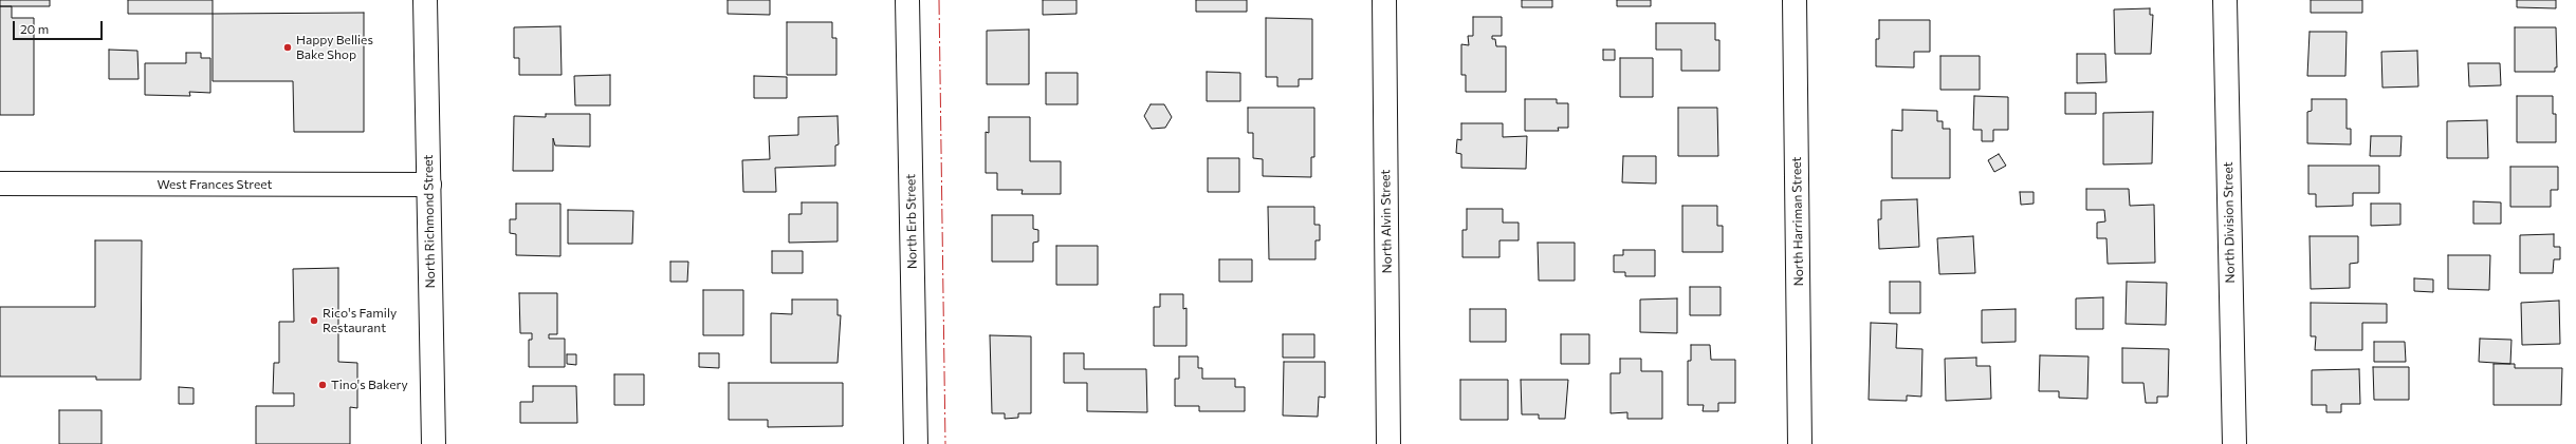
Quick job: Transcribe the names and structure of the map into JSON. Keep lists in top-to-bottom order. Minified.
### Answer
{"streets":{"street":["West Frances Street","North Richmond Street","North Erb Street","North Alvin Street","North Harriman Street","North Division Street"]},"crossings":[["West Frances Street","North Richmond Street"]],"places":["Happy Bellies Bake Shop","Rico's Family Restaurant","Tino's Bakery"],"scale_bar":"20 m"}
